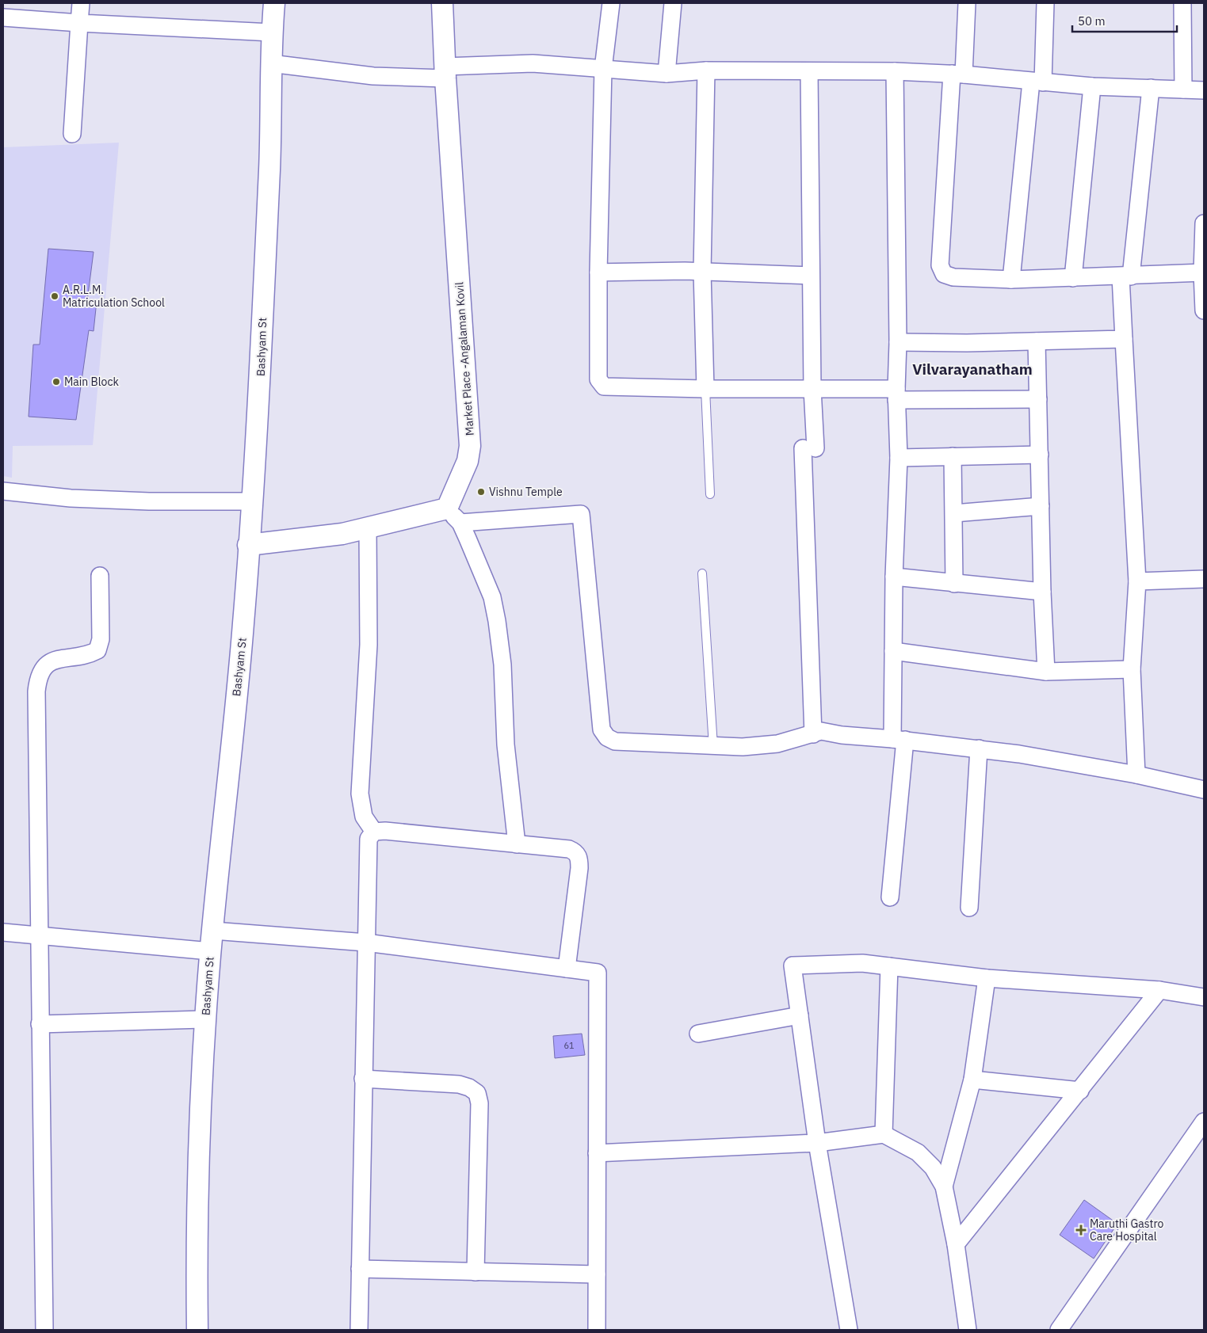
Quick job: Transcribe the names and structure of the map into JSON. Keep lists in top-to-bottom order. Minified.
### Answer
{"streets":{"street":["Bashyam St","Market Place -Angalaman Kovil"]},"districts":["Vilvarayanatham"],"places":{"other":["A.R.L.M. Matriculation School","Main Block","Vishnu Temple"],"health":["Maruthi Gastro Care Hospital"]},"house_numbers":["61"],"scale_bar":"50 m"}
